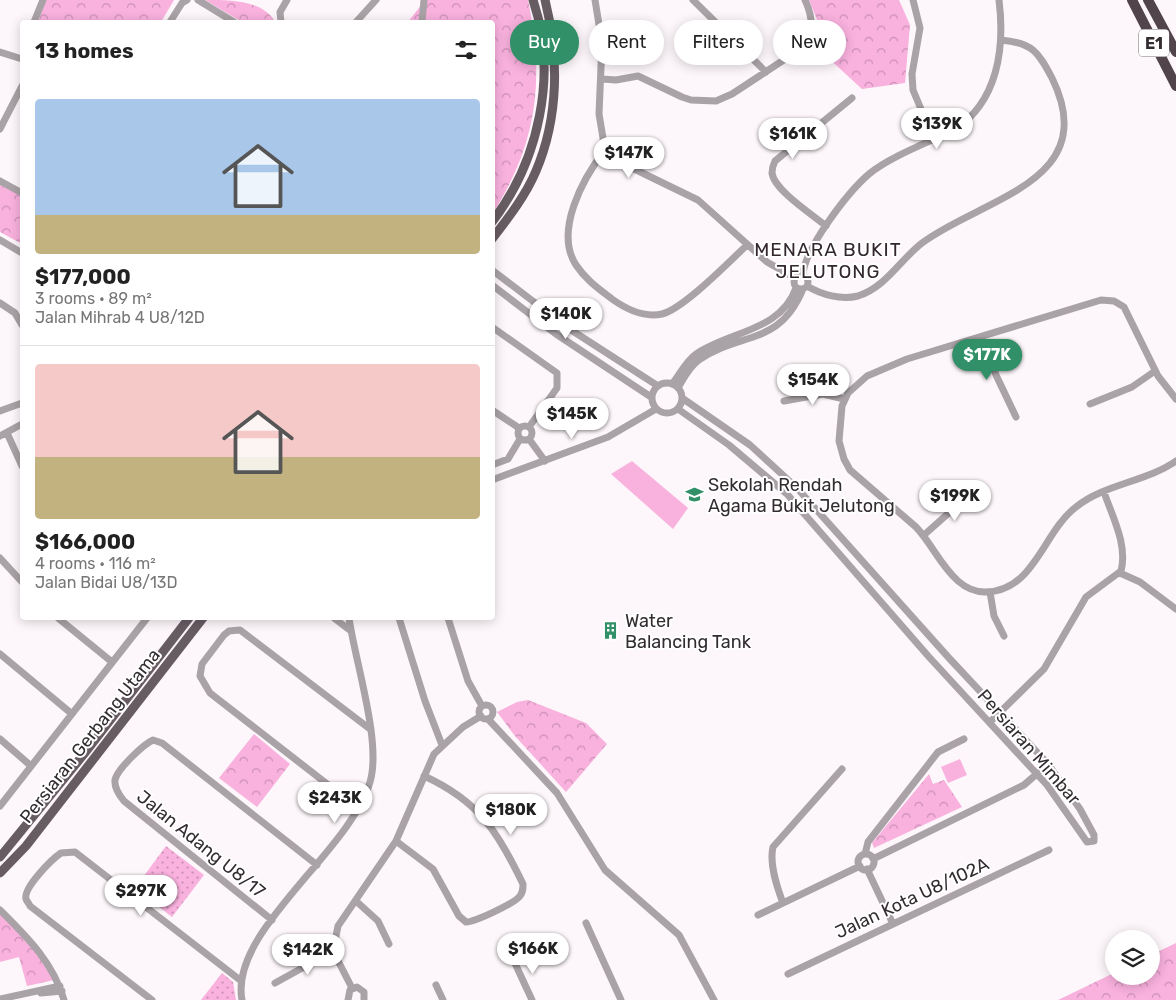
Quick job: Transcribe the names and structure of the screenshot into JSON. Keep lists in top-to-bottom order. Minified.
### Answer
{"streets":{"highway":["E1"],"main road":["Persiaran Gerbang Utama"],"street":["Persiaran Mimbar","Jalan Adang U8/17","Jalan Kota U8/102A"]},"districts":["MENARA BUKIT JELUTONG"],"places":{"school or university":["Sekolah Rendah Agama Bukit Jelutong"],"building":["Water Balancing Tank"]},"page":{"chip":["Buy","Rent","Filters","New"],"heading":"13 homes","list":[{"name":"$177,000","note":"3 rooms · 89 m² · Jalan Mihrab 4 U8/12D"},{"name":"$166,000","note":"4 rooms · 116 m² · Jalan Bidai U8/13D"}],"price":["$139K","$161K","$147K","$140K","$177K","$154K","$145K","$199K","$243K","$180K","$297K","$166K","$142K"]}}
